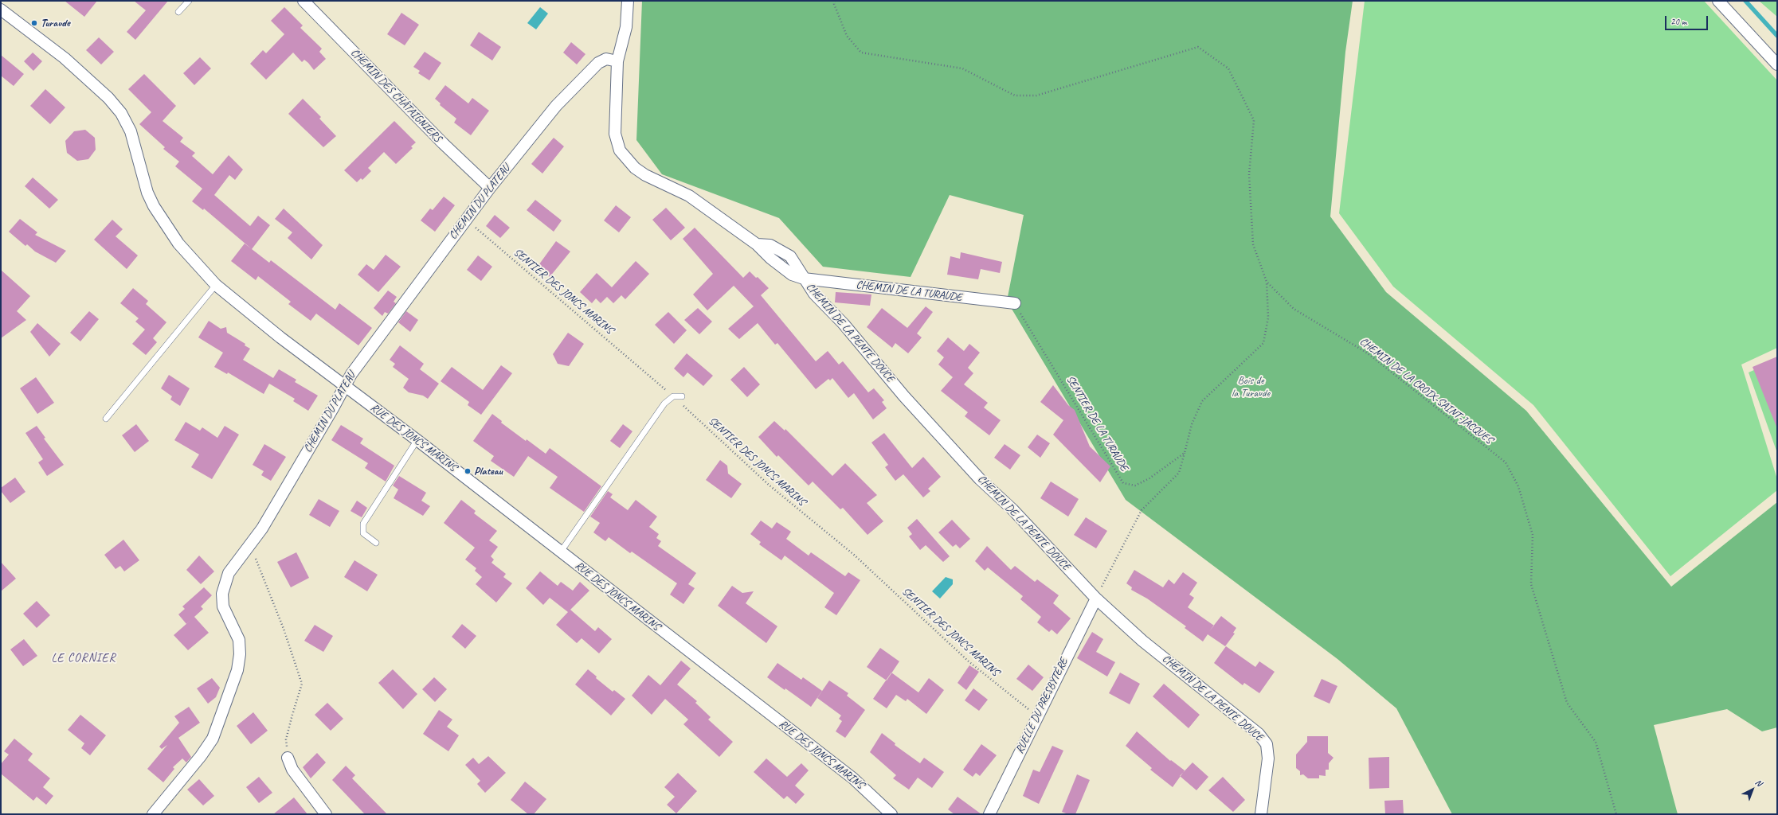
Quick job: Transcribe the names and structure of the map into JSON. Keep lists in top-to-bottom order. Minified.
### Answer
{"streets":{"street":["CHEMIN DES CHÂTAIGNIERS","CHEMIN DU PLATEAU","CHEMIN DE LA TURAUDE","CHEMIN DE LA PENTE DOUCE","RUE DES JONCS MARINS","RUELLE DU PRESBYTÈRE"],"path":["SENTIER DES JONCS MARINS","CHEMIN DE LA CROIX-SAINT-JACQUES","SENTIER DE LA TURAUDE"]},"crossings":[["CHEMIN DES CHÂTAIGNIERS","CHEMIN DU PLATEAU"],["CHEMIN DU PLATEAU","SENTIER DES JONCS MARINS"],["CHEMIN DU PLATEAU","CHEMIN DE LA TURAUDE"],["CHEMIN DU PLATEAU","RUE DES JONCS MARINS"],["SENTIER DES JONCS MARINS","RUELLE DU PRESBYTÈRE"],["CHEMIN DE LA TURAUDE","CHEMIN DE LA PENTE DOUCE"],["CHEMIN DE LA TURAUDE","SENTIER DE LA TURAUDE"],["CHEMIN DE LA PENTE DOUCE","RUELLE DU PRESBYTÈRE"]],"districts":["LE CORNIER"],"parks":["Bois de la Turaude"],"places":["Turaude","Plateau"],"scale_bar":"20 m","north":"top right"}
